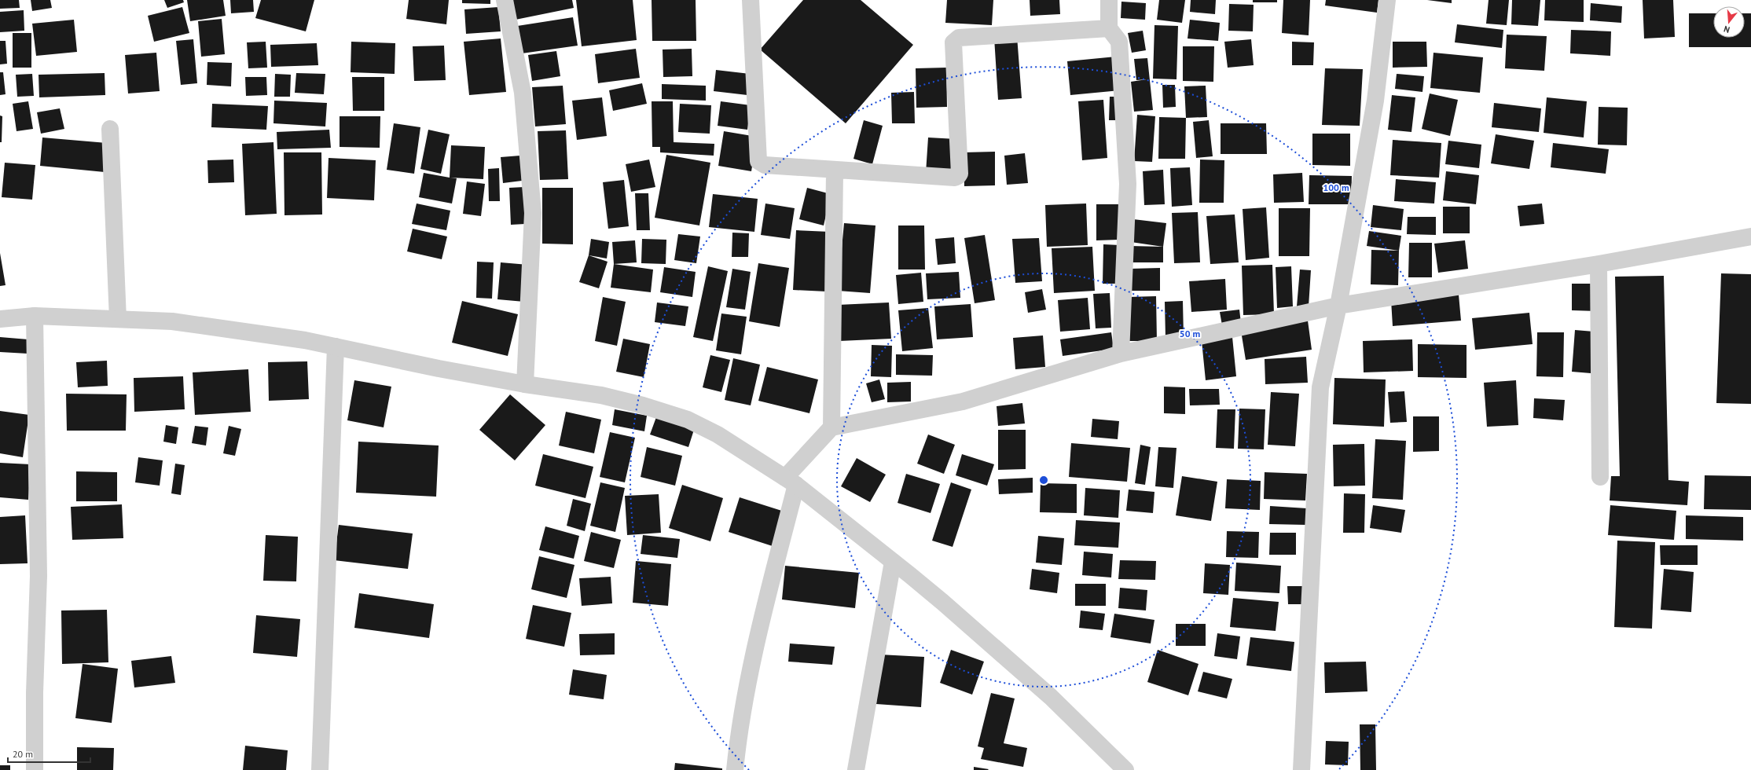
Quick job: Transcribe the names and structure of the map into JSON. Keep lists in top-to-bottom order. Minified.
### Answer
{"scale_bar":"20 m","north":"bottom","rings":["100 m","50 m"]}
